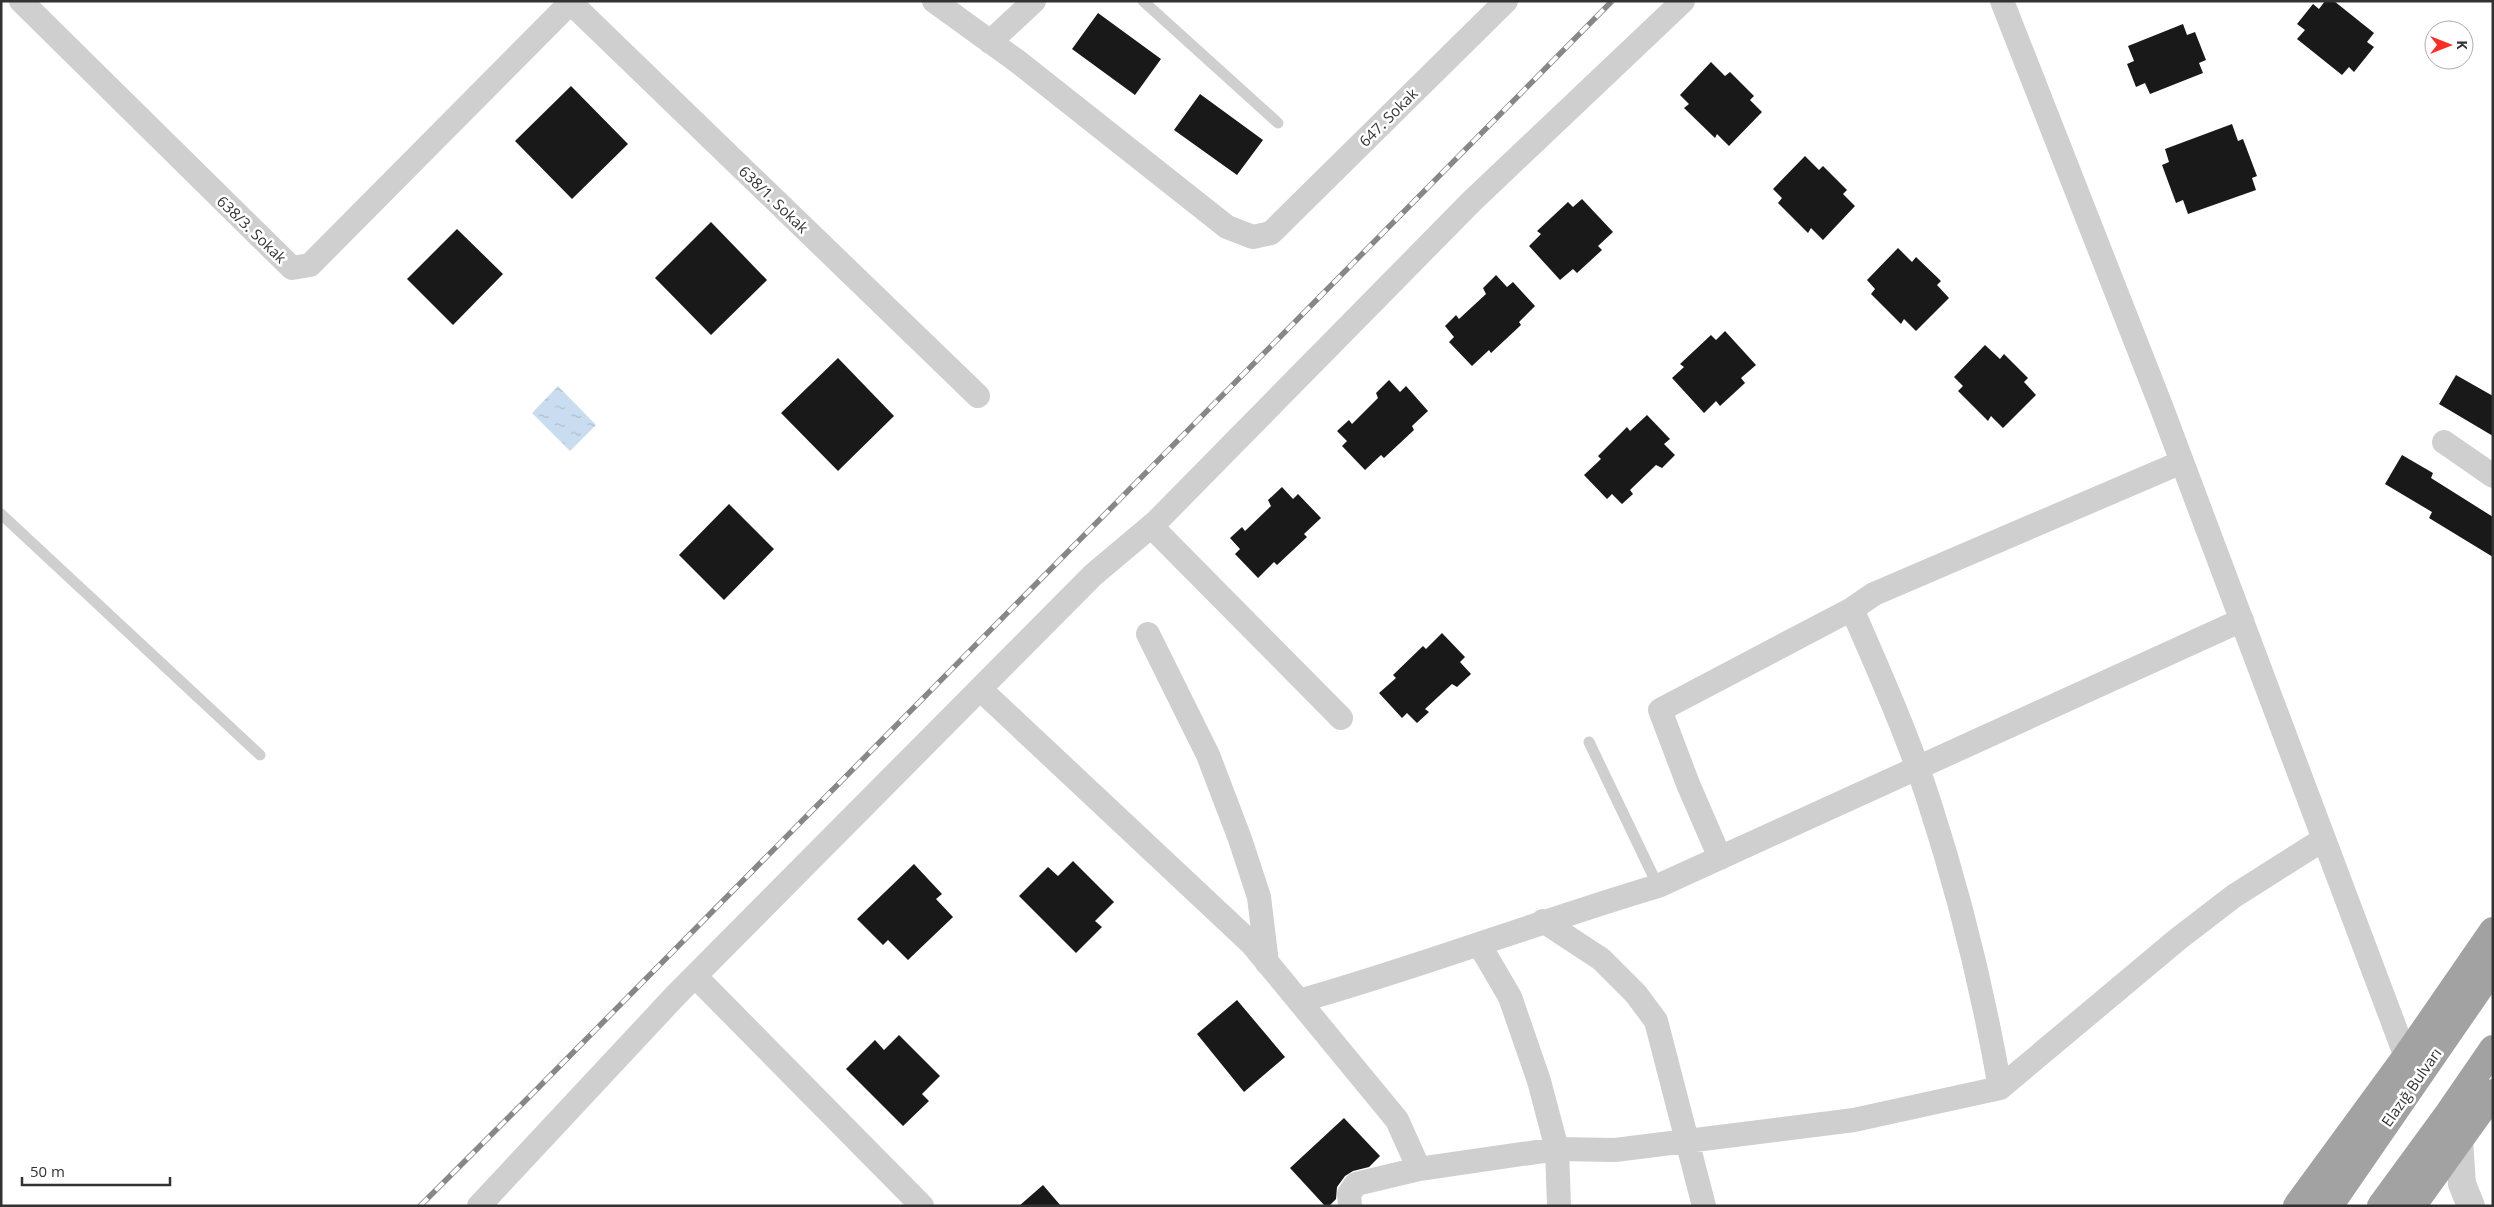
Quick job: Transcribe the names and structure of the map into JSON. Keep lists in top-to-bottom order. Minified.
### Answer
{"streets":{"highway":["Elazığ Bulvarı"],"street":["647. Sokak","638/1. Sokak","638/3. Sokak"]},"crossings":[["638/1. Sokak","638/3. Sokak"]],"scale_bar":"50 m","north":"right"}
